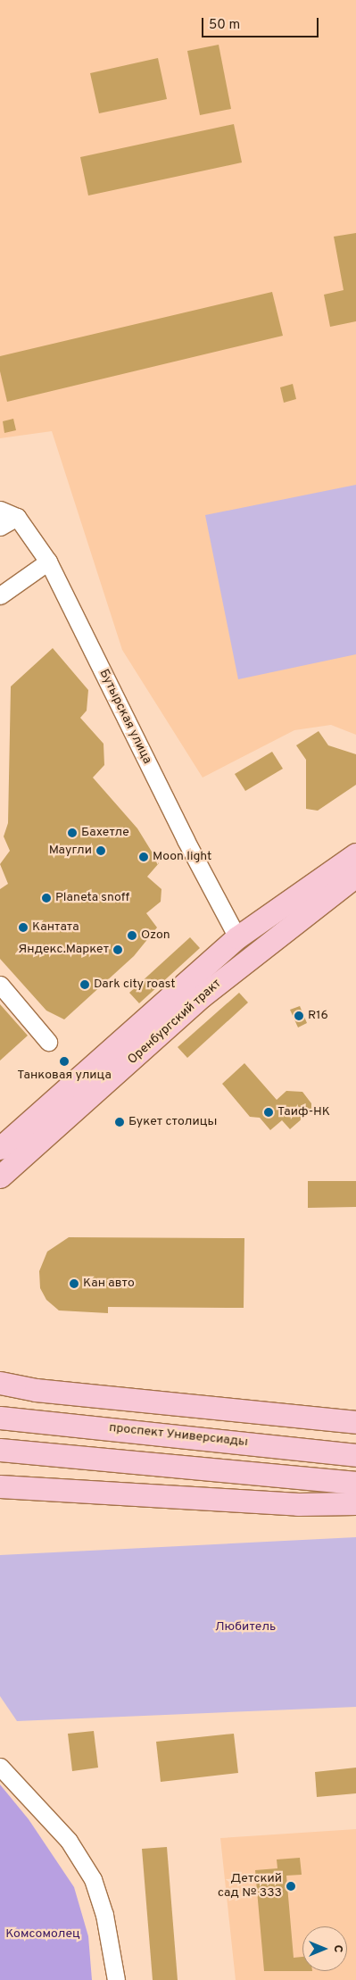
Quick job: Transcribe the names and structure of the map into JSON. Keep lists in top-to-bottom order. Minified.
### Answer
{"streets":{"main road":["Оренбургский тракт","проспект Универсиады"],"street":["Бутырская улица"]},"crossings":[["Бутырская улица","Оренбургский тракт"]],"parks":["Любитель","Комсомолец"],"places":["Бахетле","Маугли","Moon light","Planeta snoff","Кантата","Ozon","Яндекс.Маркет","Dark city roast","R16","Танковая улица","Таиф-НК","Букет столицы","Кан авто","Детский сад № 333"],"scale_bar":"50 m","north":"right"}
